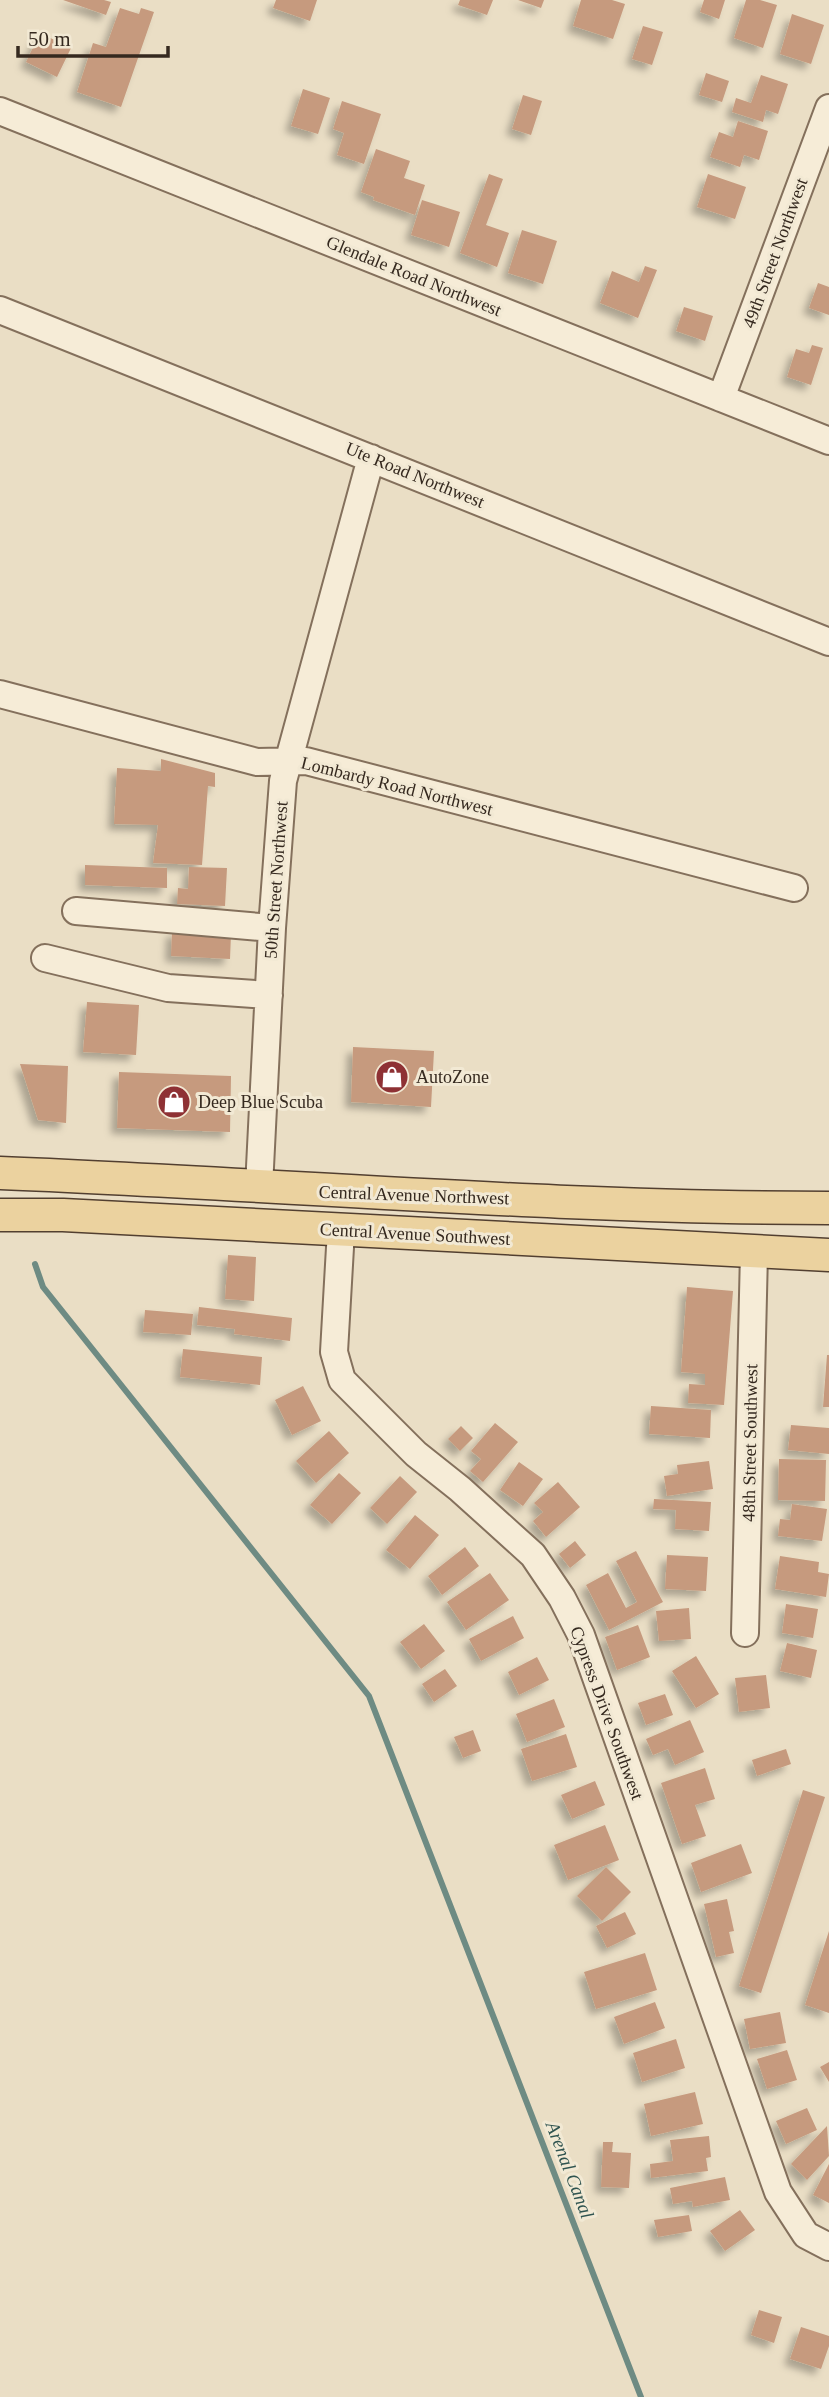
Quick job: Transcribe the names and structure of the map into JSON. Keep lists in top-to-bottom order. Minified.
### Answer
{"streets":{"main road":["Central Avenue Northwest","Central Avenue Southwest"],"street":["49th Street Northwest","Glendale Road Northwest","Ute Road Northwest","Lombardy Road Northwest","50th Street Northwest","48th Street Southwest","Cypress Drive Southwest"]},"crossings":[["49th Street Northwest","Glendale Road Northwest"],["Ute Road Northwest","50th Street Northwest"],["Lombardy Road Northwest","50th Street Northwest"],["50th Street Northwest","Central Avenue Northwest"],["Central Avenue Southwest","48th Street Southwest"],["Central Avenue Southwest","Cypress Drive Southwest"]],"water":["Arenal Canal"],"places":{"shop":["AutoZone","Deep Blue Scuba"]},"scale_bar":"50 m"}
